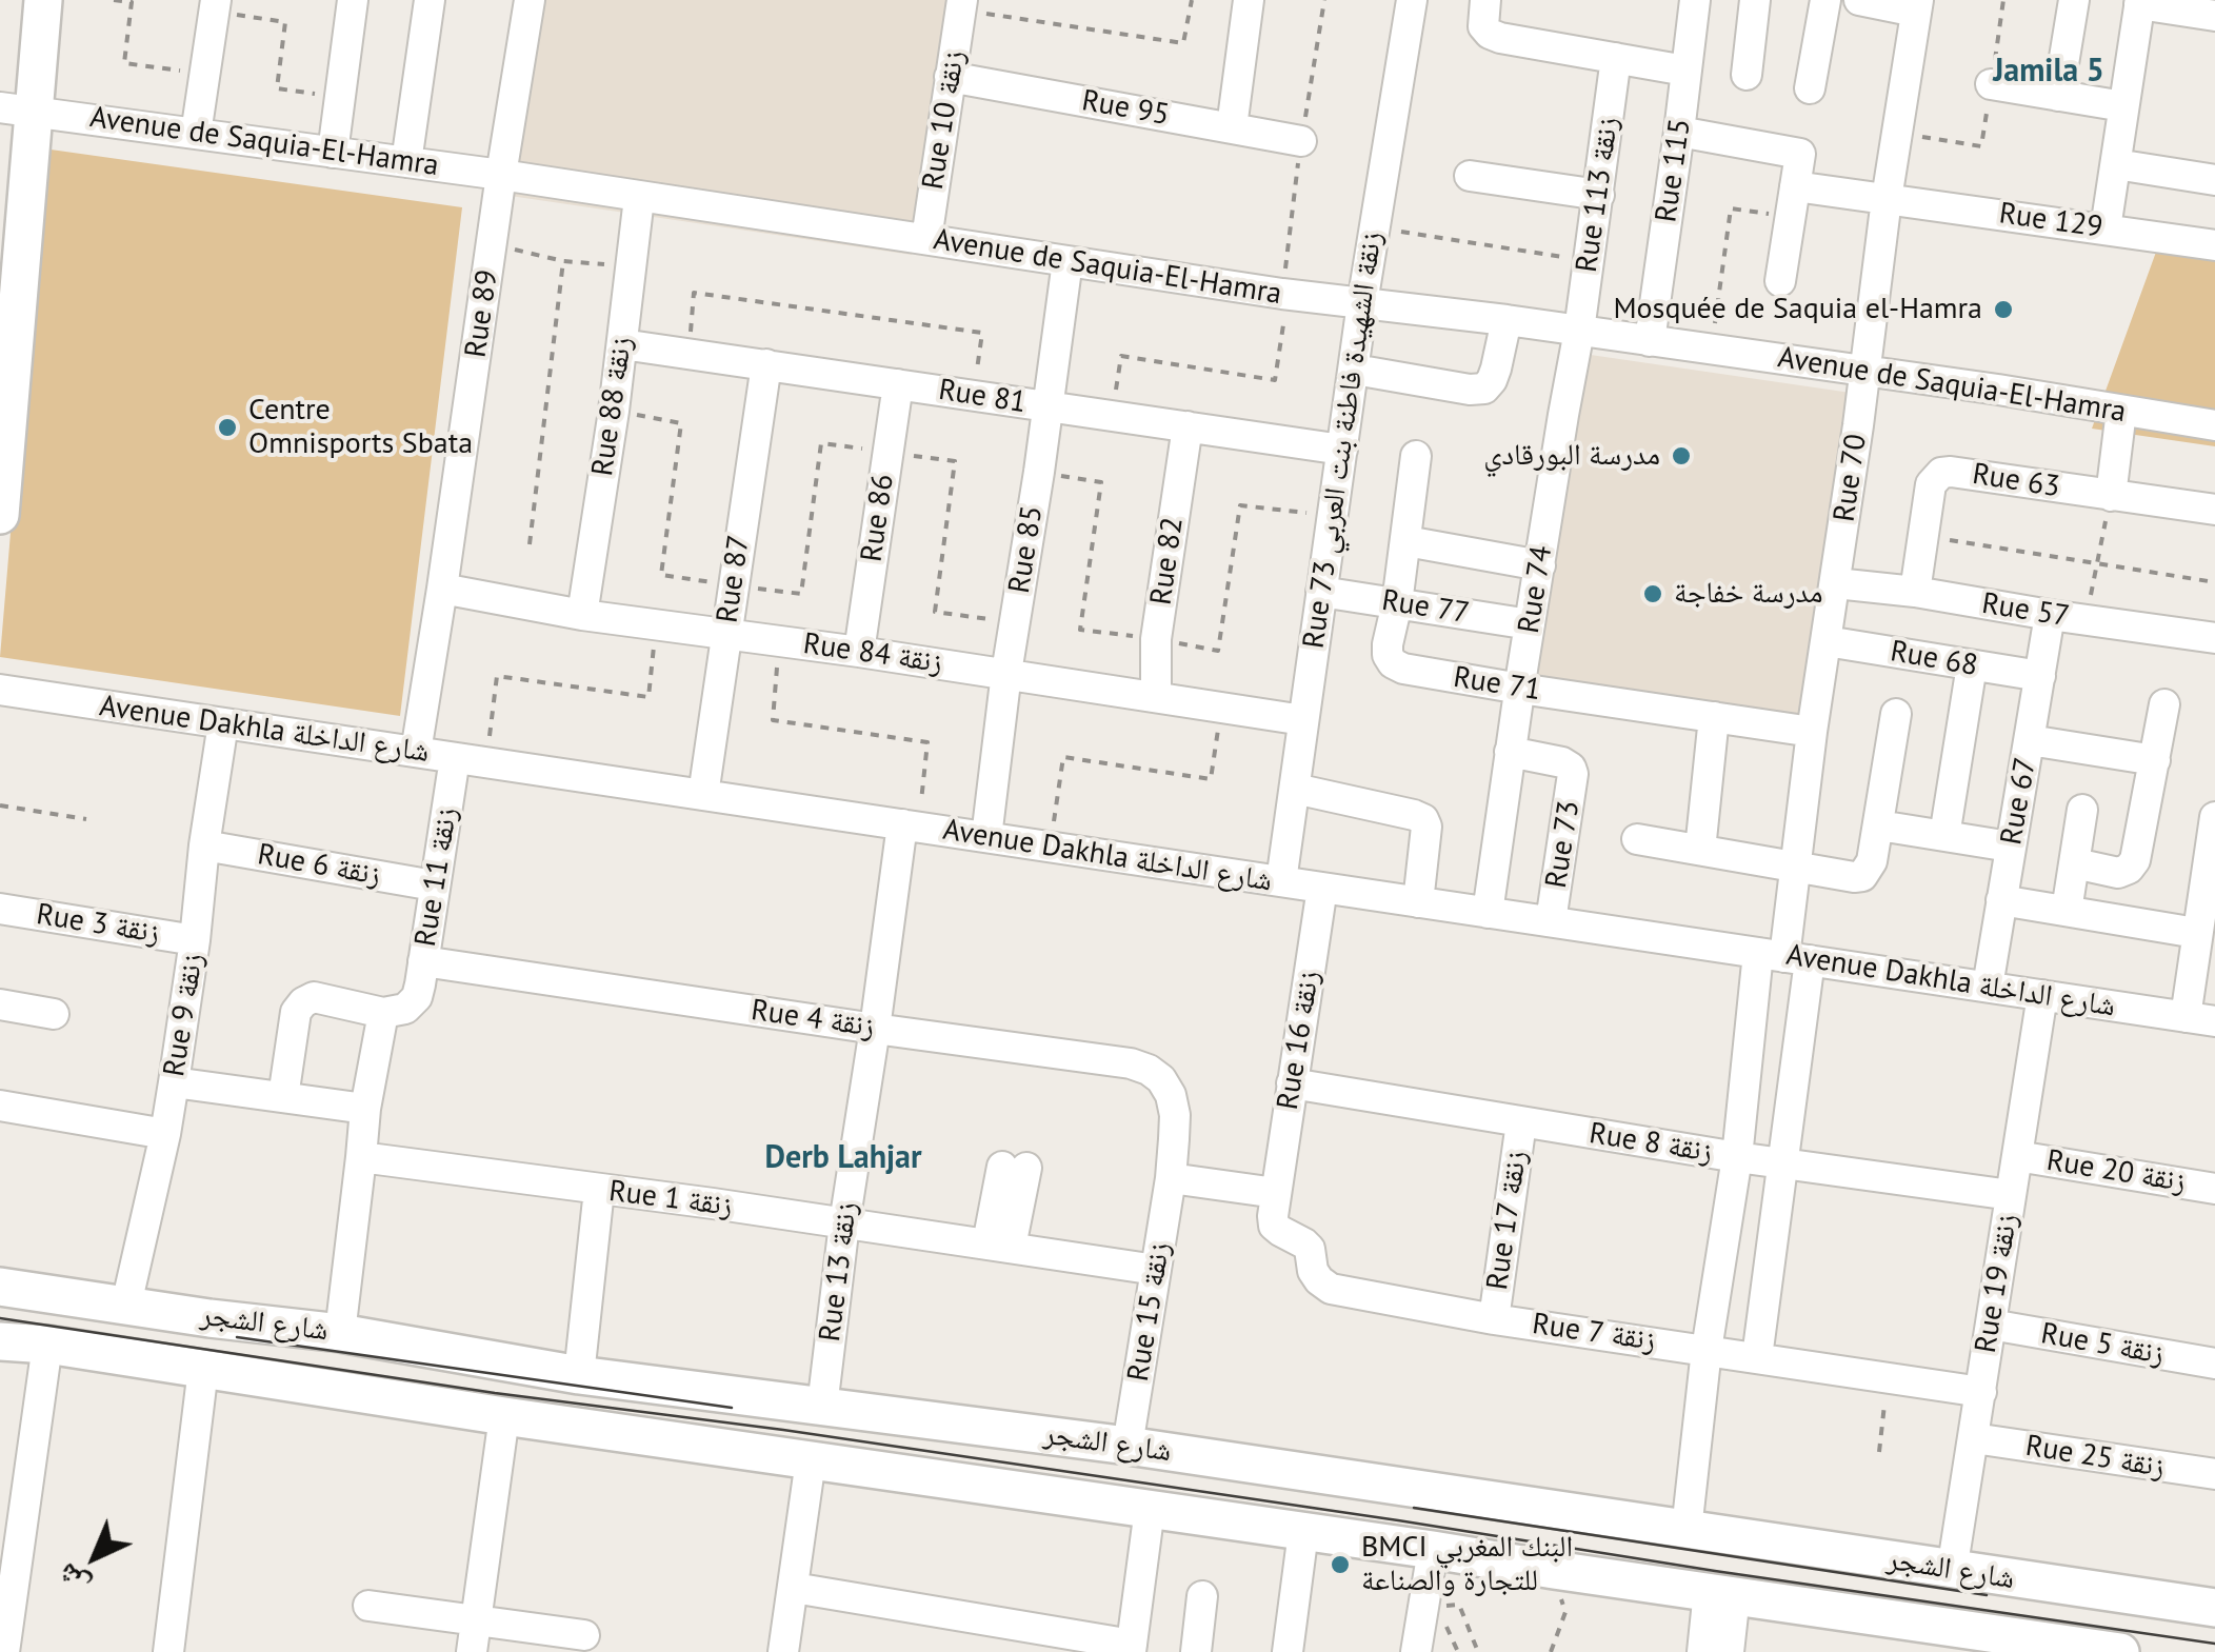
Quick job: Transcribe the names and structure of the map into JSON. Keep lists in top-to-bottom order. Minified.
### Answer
{"streets":{"main road":["شارع الشجر"],"street":["Rue 95","Rue 10 زنقة","Avenue de Saquia-El-Hamra","Rue 115","Rue 113 زنقة","Rue 129","Rue 89","Rue 81","Rue 88 زنقة","Rue 73 زنقة الشهيدة فاطنة بنت العربي","Rue 70","Rue 63","Rue 86","Rue 85","Rue 82","Rue 87","Rue 74","Rue 77","Rue 57","Rue 84 زنقة","Rue 68","Rue 71","Avenue Dakhla شارع الداخلة","Rue 67","Rue 73","Rue 6 زنقة","Rue 11 زنقة","Rue 3 زنقة","Rue 9 زنقة","Rue 4 زنقة","Rue 16 زنقة","Rue 8 زنقة","Rue 20 زنقة","Rue 1 زنقة","Rue 17 زنقة","Rue 13 زنقة","Rue 19 زنقة","Rue 15 زنقة","Rue 7 زنقة","Rue 5 زنقة","Rue 25 زنقة"]},"crossings":[["Rue 95","Rue 10 زنقة"],["Rue 10 زنقة","Avenue de Saquia-El-Hamra"],["Avenue de Saquia-El-Hamra","Rue 115"],["Avenue de Saquia-El-Hamra","Rue 113 زنقة"],["Avenue de Saquia-El-Hamra","Rue 89"],["Avenue de Saquia-El-Hamra","Rue 88 زنقة"],["Avenue de Saquia-El-Hamra","Rue 73 زنقة الشهيدة فاطنة بنت العربي"],["Avenue de Saquia-El-Hamra","Rue 70"],["Avenue de Saquia-El-Hamra","Rue 85"],["Avenue de Saquia-El-Hamra","Rue 74"],["Rue 113 زنقة","Rue 74"],["Rue 129","Rue 70"],["Rue 89","Rue 84 زنقة"],["Rue 89","Avenue Dakhla شارع الداخلة"],["Rue 81","Rue 88 زنقة"],["Rue 81","Rue 73 زنقة الشهيدة فاطنة بنت العربي"],["Rue 81","Rue 86"],["Rue 81","Rue 85"],["Rue 81","Rue 82"],["Rue 81","Rue 87"],["Rue 88 زنقة","Rue 84 زنقة"],["Rue 73 زنقة الشهيدة فاطنة بنت العربي","Rue 77"],["Rue 73 زنقة الشهيدة فاطنة بنت العربي","Rue 84 زنقة"],["Rue 73 زنقة الشهيدة فاطنة بنت العربي","Avenue Dakhla شارع الداخلة"],["Rue 70","Rue 57"],["Rue 70","Rue 68"],["Rue 70","Rue 71"],["Rue 70","Avenue Dakhla شارع الداخلة"],["Rue 63","Rue 57"],["Rue 86","Rue 84 زنقة"],["Rue 85","Rue 84 زنقة"],["Rue 85","Avenue Dakhla شارع الداخلة"],["Rue 82","Rue 84 زنقة"],["Rue 87","Rue 84 زنقة"],["Rue 87","Avenue Dakhla شارع الداخلة"],["Rue 74","Rue 77"],["Rue 74","Rue 71"],["Rue 74","Avenue Dakhla شارع الداخلة"],["Rue 74","Rue 73"],["Rue 77","Rue 71"],["Rue 57","Rue 67"],["Rue 68","Rue 67"],["Avenue Dakhla شارع الداخلة","Rue 67"],["Avenue Dakhla شارع الداخلة","Rue 73"],["Avenue Dakhla شارع الداخلة","Rue 11 زنقة"],["Avenue Dakhla شارع الداخلة","Rue 9 زنقة"],["Avenue Dakhla شارع الداخلة","Rue 16 زنقة"],["Avenue Dakhla شارع الداخلة","Rue 13 زنقة"],["Avenue Dakhla شارع الداخلة","Rue 19 زنقة"],["Rue 6 زنقة","Rue 11 زنقة"],["Rue 6 زنقة","Rue 9 زنقة"],["Rue 11 زنقة","Rue 4 زنقة"],["Rue 3 زنقة","Rue 9 زنقة"],["Rue 9 زنقة","شارع الشجر"],["Rue 4 زنقة","Rue 13 زنقة"],["Rue 4 زنقة","Rue 15 زنقة"],["Rue 16 زنقة","Rue 8 زنقة"],["Rue 16 زنقة","Rue 7 زنقة"],["Rue 8 زنقة","Rue 17 زنقة"],["Rue 8 زنقة","Rue 19 زنقة"],["Rue 20 زنقة","Rue 19 زنقة"],["Rue 1 زنقة","Rue 13 زنقة"],["Rue 1 زنقة","Rue 15 زنقة"],["Rue 17 زنقة","Rue 7 زنقة"],["Rue 13 زنقة","شارع الشجر"],["Rue 19 زنقة","شارع الشجر"],["Rue 19 زنقة","Rue 7 زنقة"],["Rue 19 زنقة","Rue 5 زنقة"],["Rue 19 زنقة","Rue 25 زنقة"],["Rue 15 زنقة","شارع الشجر"]],"districts":["Jamila 5","Derb Lahjar"],"places":["Mosquée de Saquia el-Hamra","Centre Omnisports Sbata","مدرسة البورقادي","مدرسة خفاجة","BMCI البنك المغربي للتجارة والصناعة"],"north":"bottom left"}
